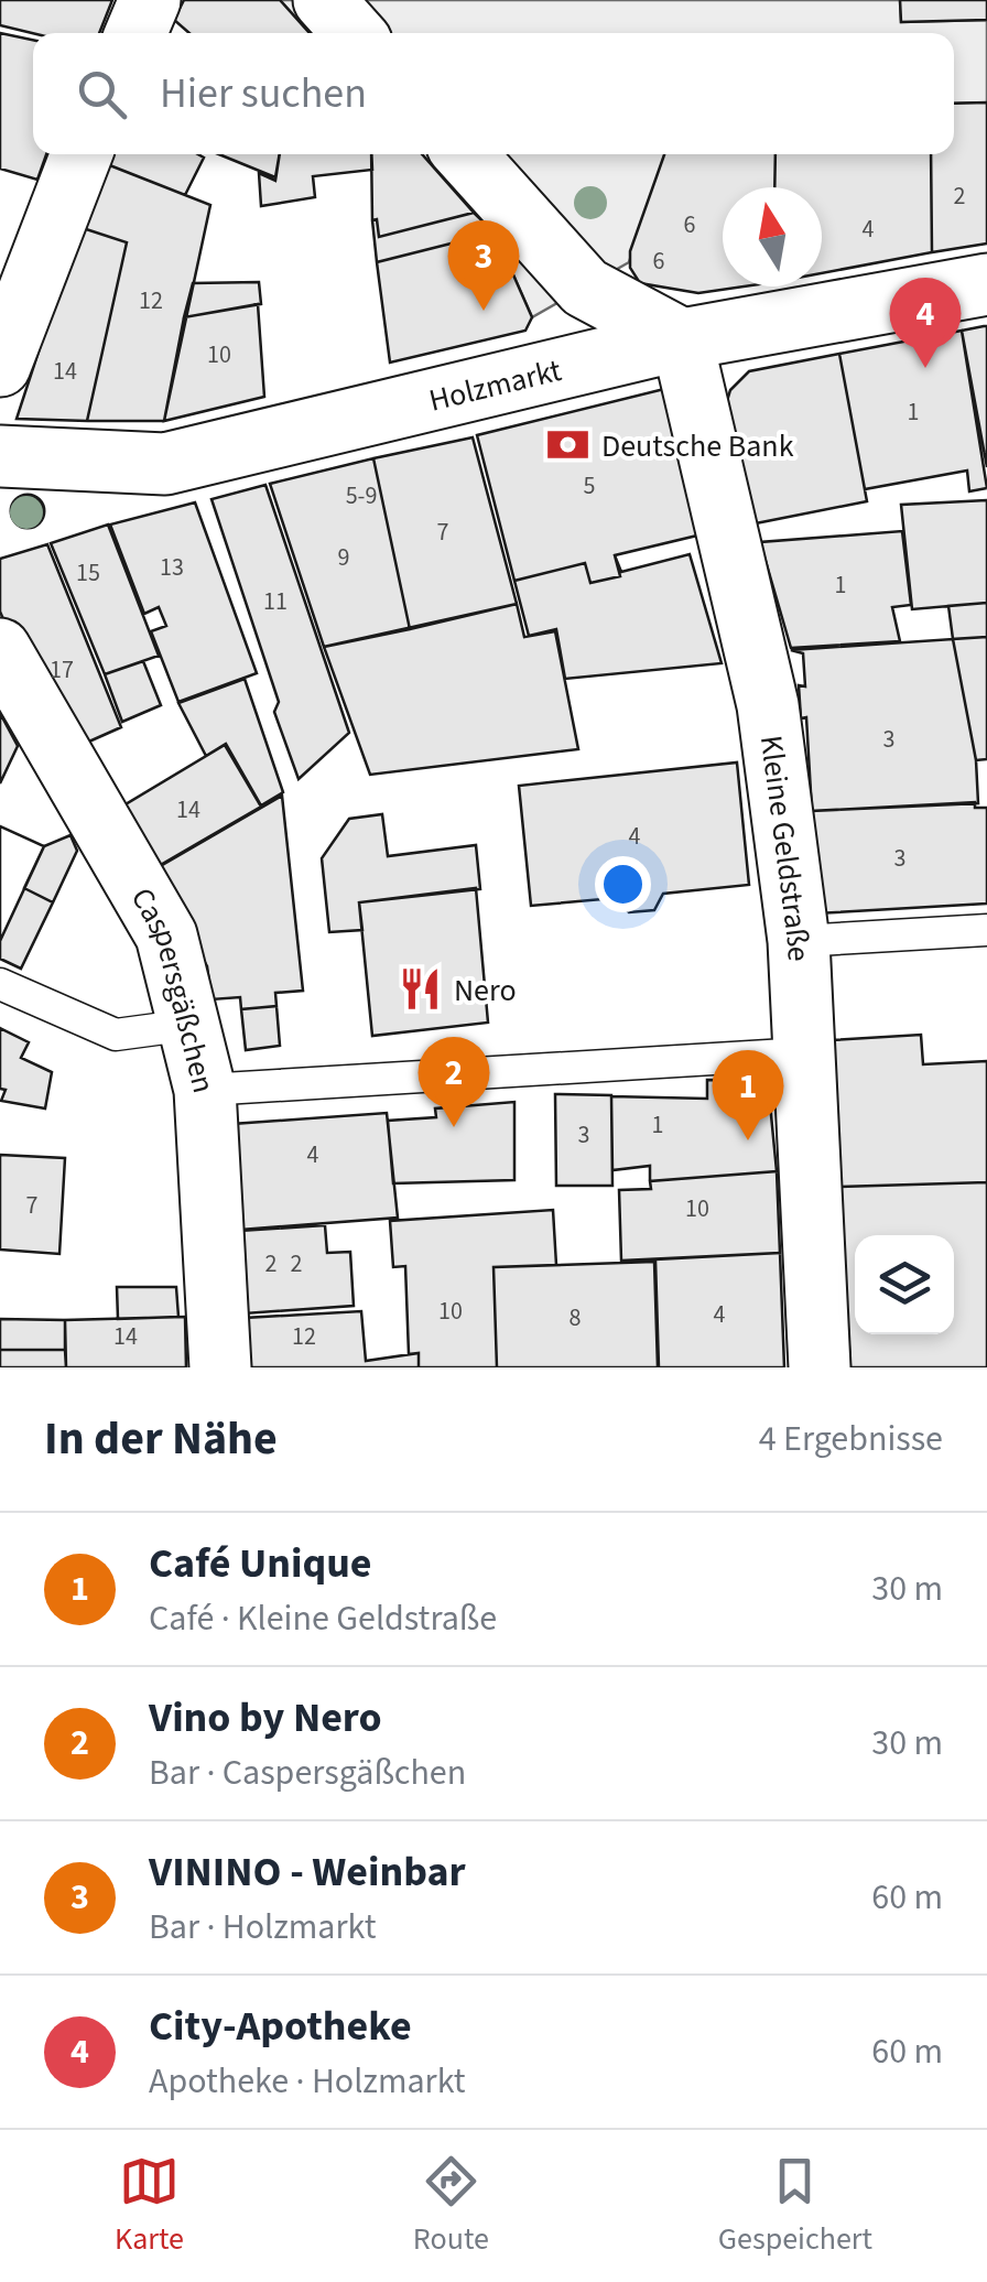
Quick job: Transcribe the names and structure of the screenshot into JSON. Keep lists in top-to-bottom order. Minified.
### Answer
{"streets":{"street":["Holzmarkt","Kleine Geldstraße","Caspersgäßchen"]},"crossings":[["Holzmarkt","Kleine Geldstraße"]],"places":{"bank":["Deutsche Bank"],"restaurant":["Nero"]},"house_numbers":["2","6","4","6","12","10","14","1","5","5-9","7","9","13","15","1","11","17","3","14","4","3","1","3","4","7","10","2","2","10","4","8","14","12"],"north":"top","page":{"search":"Hier suchen","pins":["3","4","2","1"],"heading":["In der Nähe","4 Ergebnisse"],"list":[{"mark":"1","name":"Café Unique","note":"Café · Kleine Geldstraße","value":"30 m"},{"mark":"2","name":"Vino by Nero","note":"Bar · Caspersgäßchen","value":"30 m"},{"mark":"3","name":"VININO - Weinbar","note":"Bar · Holzmarkt","value":"60 m"},{"mark":"4","name":"City-Apotheke","note":"Apotheke · Holzmarkt","value":"60 m"}],"nav":["Karte","Route","Gespeichert"]}}
